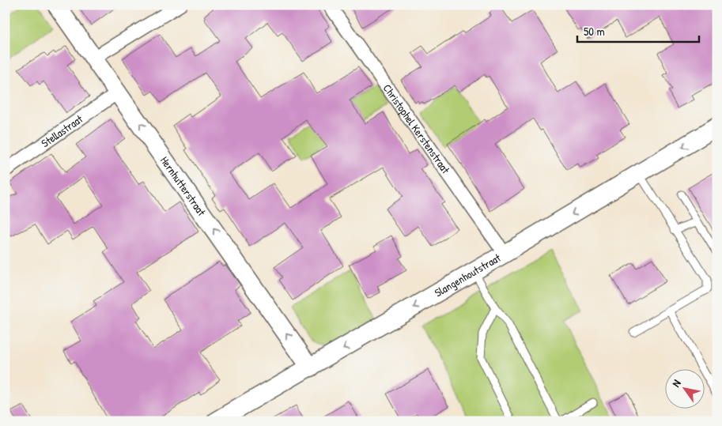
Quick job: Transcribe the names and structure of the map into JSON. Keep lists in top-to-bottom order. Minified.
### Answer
{"streets":{"main road":["Hernhutterstraat","Slangenhoutstraat"],"street":["Christophel Kerstenstraat","Stellastraat"]},"crossings":[["Christophel Kerstenstraat","Slangenhoutstraat"],["Stellastraat","Hernhutterstraat"],["Hernhutterstraat","Slangenhoutstraat"]],"one_way":["Hernhutterstraat","Slangenhoutstraat"],"scale_bar":"50 m","north":"top left"}
